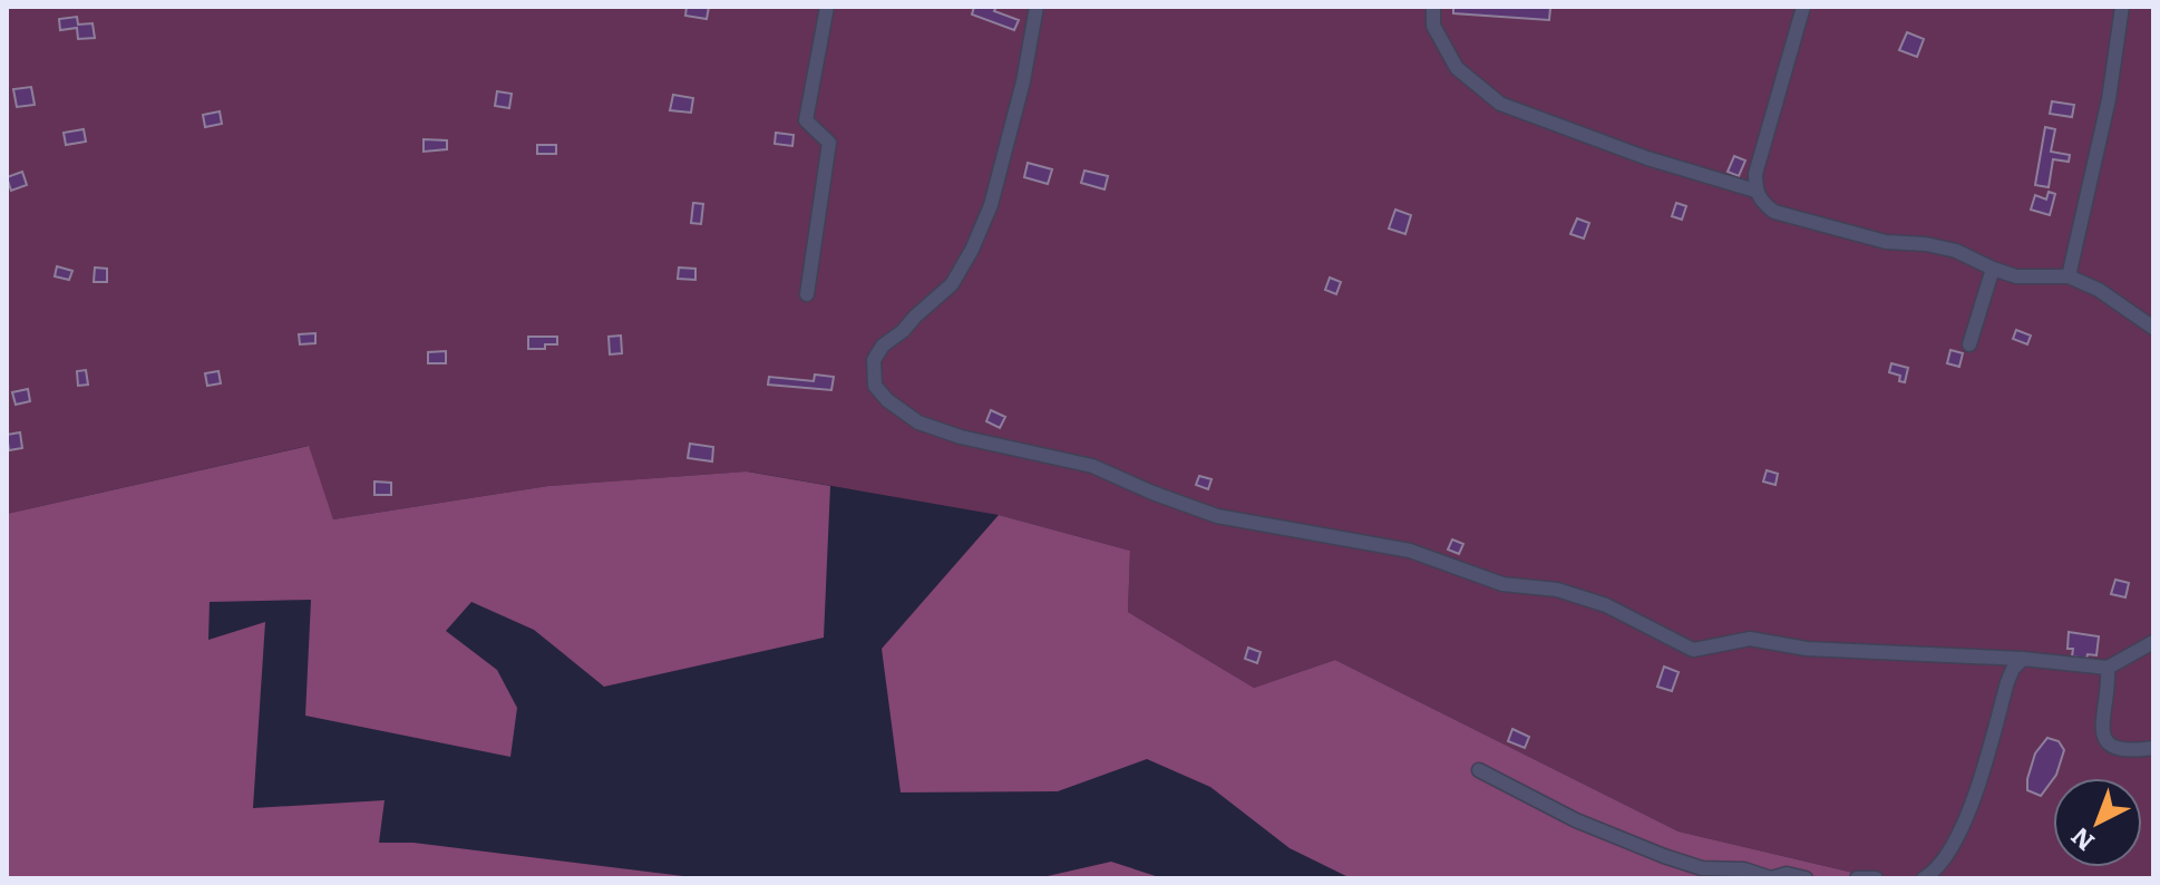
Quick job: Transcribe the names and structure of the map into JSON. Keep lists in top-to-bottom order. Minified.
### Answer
{"north":"bottom left"}
